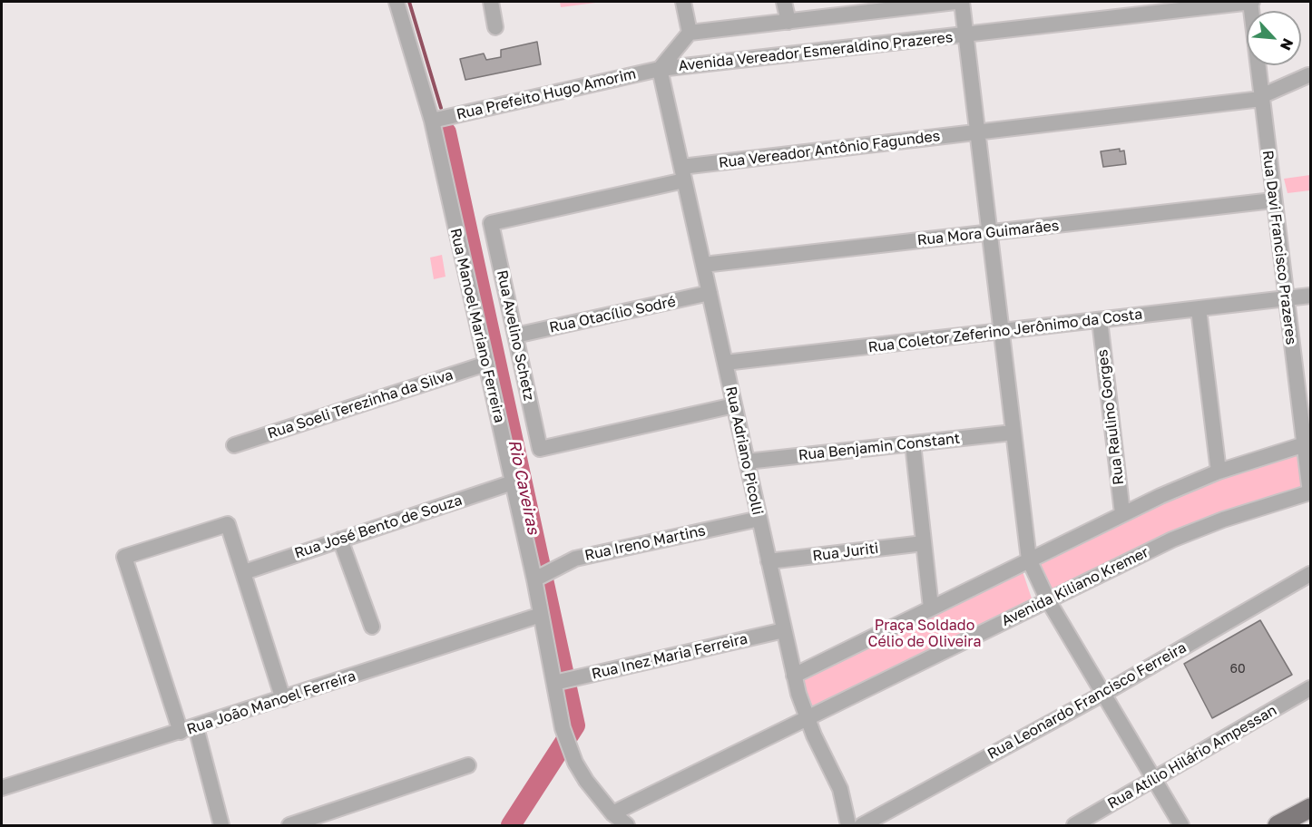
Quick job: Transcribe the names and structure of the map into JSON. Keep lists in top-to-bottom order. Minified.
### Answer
{"streets":{"street":["Avenida Vereador Esmeraldino Prazeres","Rua Prefeito Hugo Amorim","Rua Vereador Antônio Fagundes","Rua Mora Guimarães","Rua Davi Francisco Prazeres","Rua Otacílio Sodré","Rua Manoel Mariano Ferreira","Rua Coletor Zeferino Jerônimo da Costa","Rua Avelino Schetz","Rua Soeli Terezinha da Silva","Rua Raulino Gorges","Rua Benjamin Constant","Rua Adriano Picolli","Rua José Bento de Souza","Rua Ireno Martins","Rua Juriti","Avenida Kiliano Kremer","Rua Inez Maria Ferreira","Rua Leonardo Francisco Ferreira","Rua João Manoel Ferreira","Rua Atílio Hilário Ampessan"]},"crossings":[["Avenida Vereador Esmeraldino Prazeres","Rua Prefeito Hugo Amorim"],["Avenida Vereador Esmeraldino Prazeres","Rua Davi Francisco Prazeres"],["Avenida Vereador Esmeraldino Prazeres","Rua Adriano Picolli"],["Rua Prefeito Hugo Amorim","Rua Manoel Mariano Ferreira"],["Rua Prefeito Hugo Amorim","Rua Adriano Picolli"],["Rua Vereador Antônio Fagundes","Rua Davi Francisco Prazeres"],["Rua Vereador Antônio Fagundes","Rua Avelino Schetz"],["Rua Vereador Antônio Fagundes","Rua Adriano Picolli"],["Rua Mora Guimarães","Rua Davi Francisco Prazeres"],["Rua Mora Guimarães","Rua Adriano Picolli"],["Rua Davi Francisco Prazeres","Rua Coletor Zeferino Jerônimo da Costa"],["Rua Davi Francisco Prazeres","Avenida Kiliano Kremer"],["Rua Otacílio Sodré","Rua Avelino Schetz"],["Rua Otacílio Sodré","Rua Adriano Picolli"],["Rua Manoel Mariano Ferreira","Rua Soeli Terezinha da Silva"],["Rua Manoel Mariano Ferreira","Rua José Bento de Souza"],["Rua Manoel Mariano Ferreira","Rua Ireno Martins"],["Rua Manoel Mariano Ferreira","Avenida Kiliano Kremer"],["Rua Manoel Mariano Ferreira","Rua Inez Maria Ferreira"],["Rua Manoel Mariano Ferreira","Rua João Manoel Ferreira"],["Rua Coletor Zeferino Jerônimo da Costa","Rua Raulino Gorges"],["Rua Coletor Zeferino Jerônimo da Costa","Rua Adriano Picolli"],["Rua Avelino Schetz","Rua Adriano Picolli"],["Rua Benjamin Constant","Rua Adriano Picolli"],["Rua Adriano Picolli","Rua Ireno Martins"],["Rua Adriano Picolli","Rua Juriti"],["Rua Adriano Picolli","Avenida Kiliano Kremer"],["Rua Adriano Picolli","Rua Inez Maria Ferreira"]],"water":["Rio Caveiras"],"parks":["Praça Soldado Célio de Oliveira"],"house_numbers":["60"],"north":"bottom right"}
